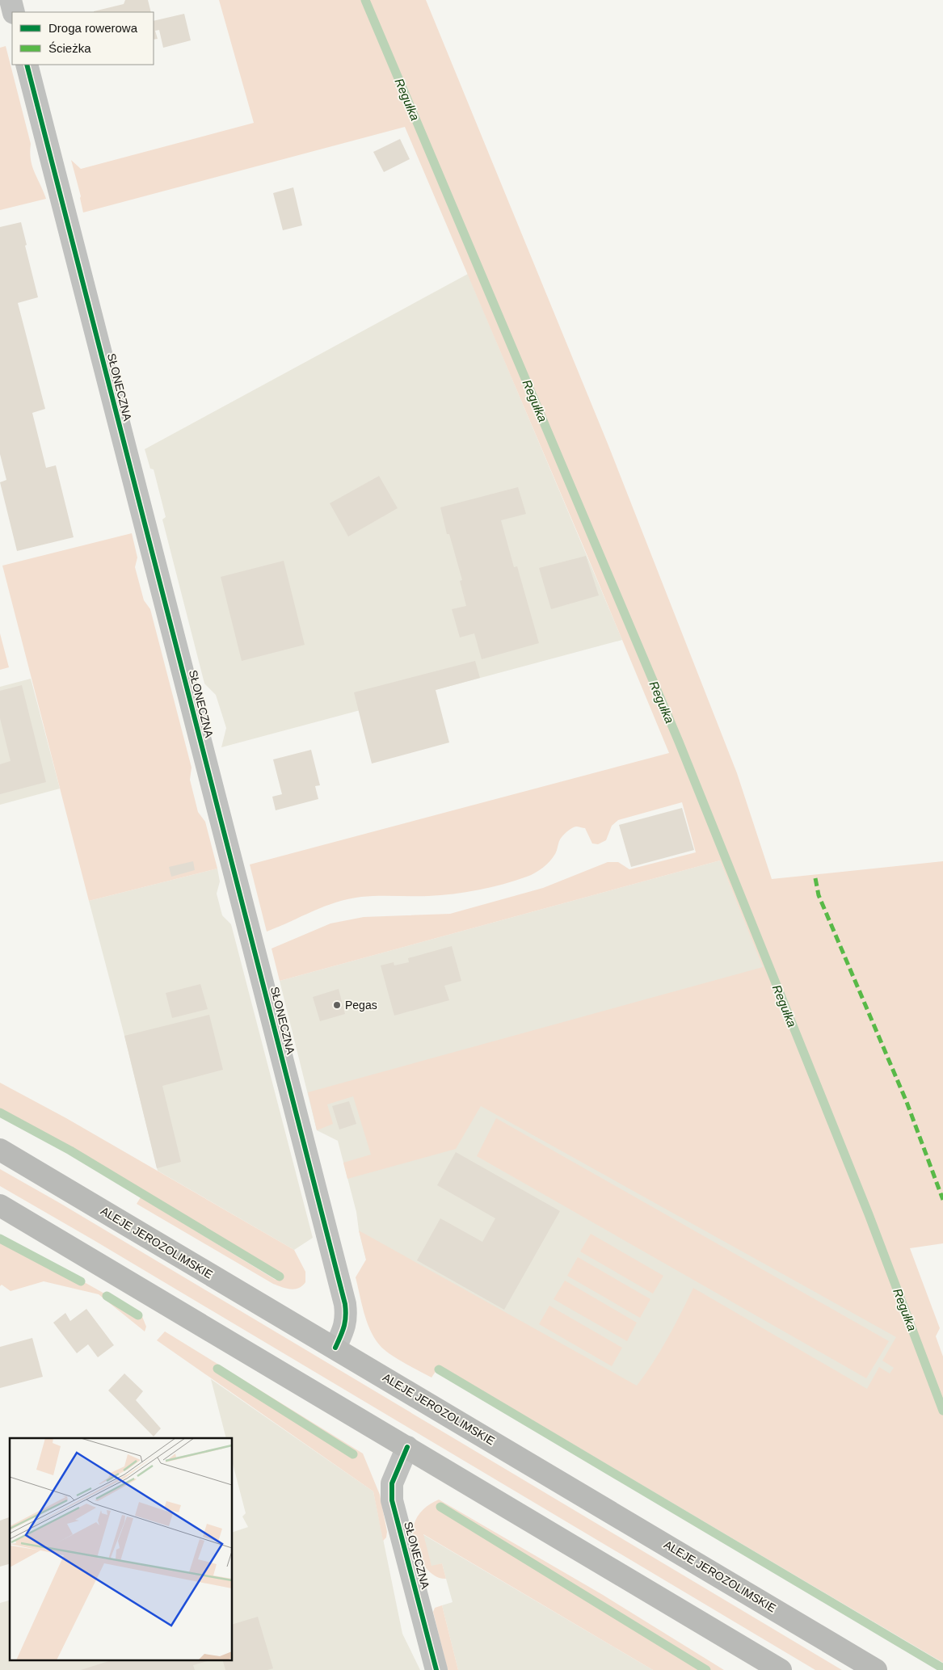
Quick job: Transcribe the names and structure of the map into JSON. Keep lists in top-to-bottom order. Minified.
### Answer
{"streets":{"main road":["ALEJE JEROZOLIMSKIE"],"street":["SŁONECZNA"]},"crossings":[["SŁONECZNA","ALEJE JEROZOLIMSKIE"]],"water":["Regułka"],"places":["Pegas"],"legend":["Droga rowerowa","Ścieżka"]}
